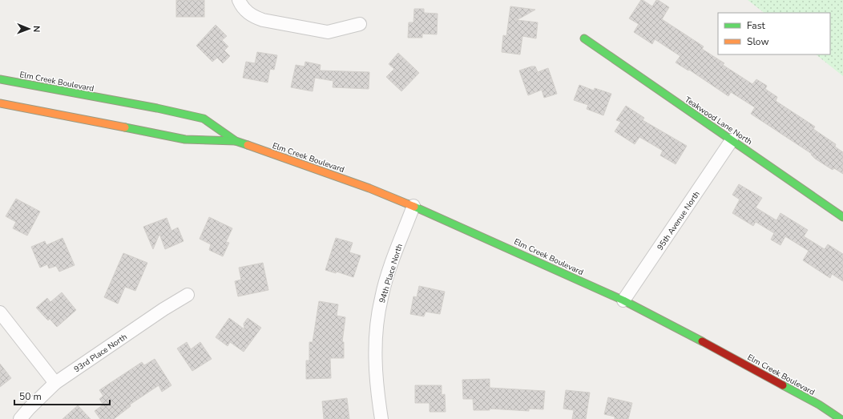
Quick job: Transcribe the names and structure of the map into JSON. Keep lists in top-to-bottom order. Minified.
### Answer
{"streets":{"main road":["Elm Creek Boulevard","Teakwood Lane North"],"street":["95th Avenue North","94th Place North","93rd Place North"]},"crossings":[["Elm Creek Boulevard","95th Avenue North"],["Elm Creek Boulevard","94th Place North"],["Teakwood Lane North","95th Avenue North"]],"legend":["Fast","Slow"],"scale_bar":"50 m","north":"right"}
